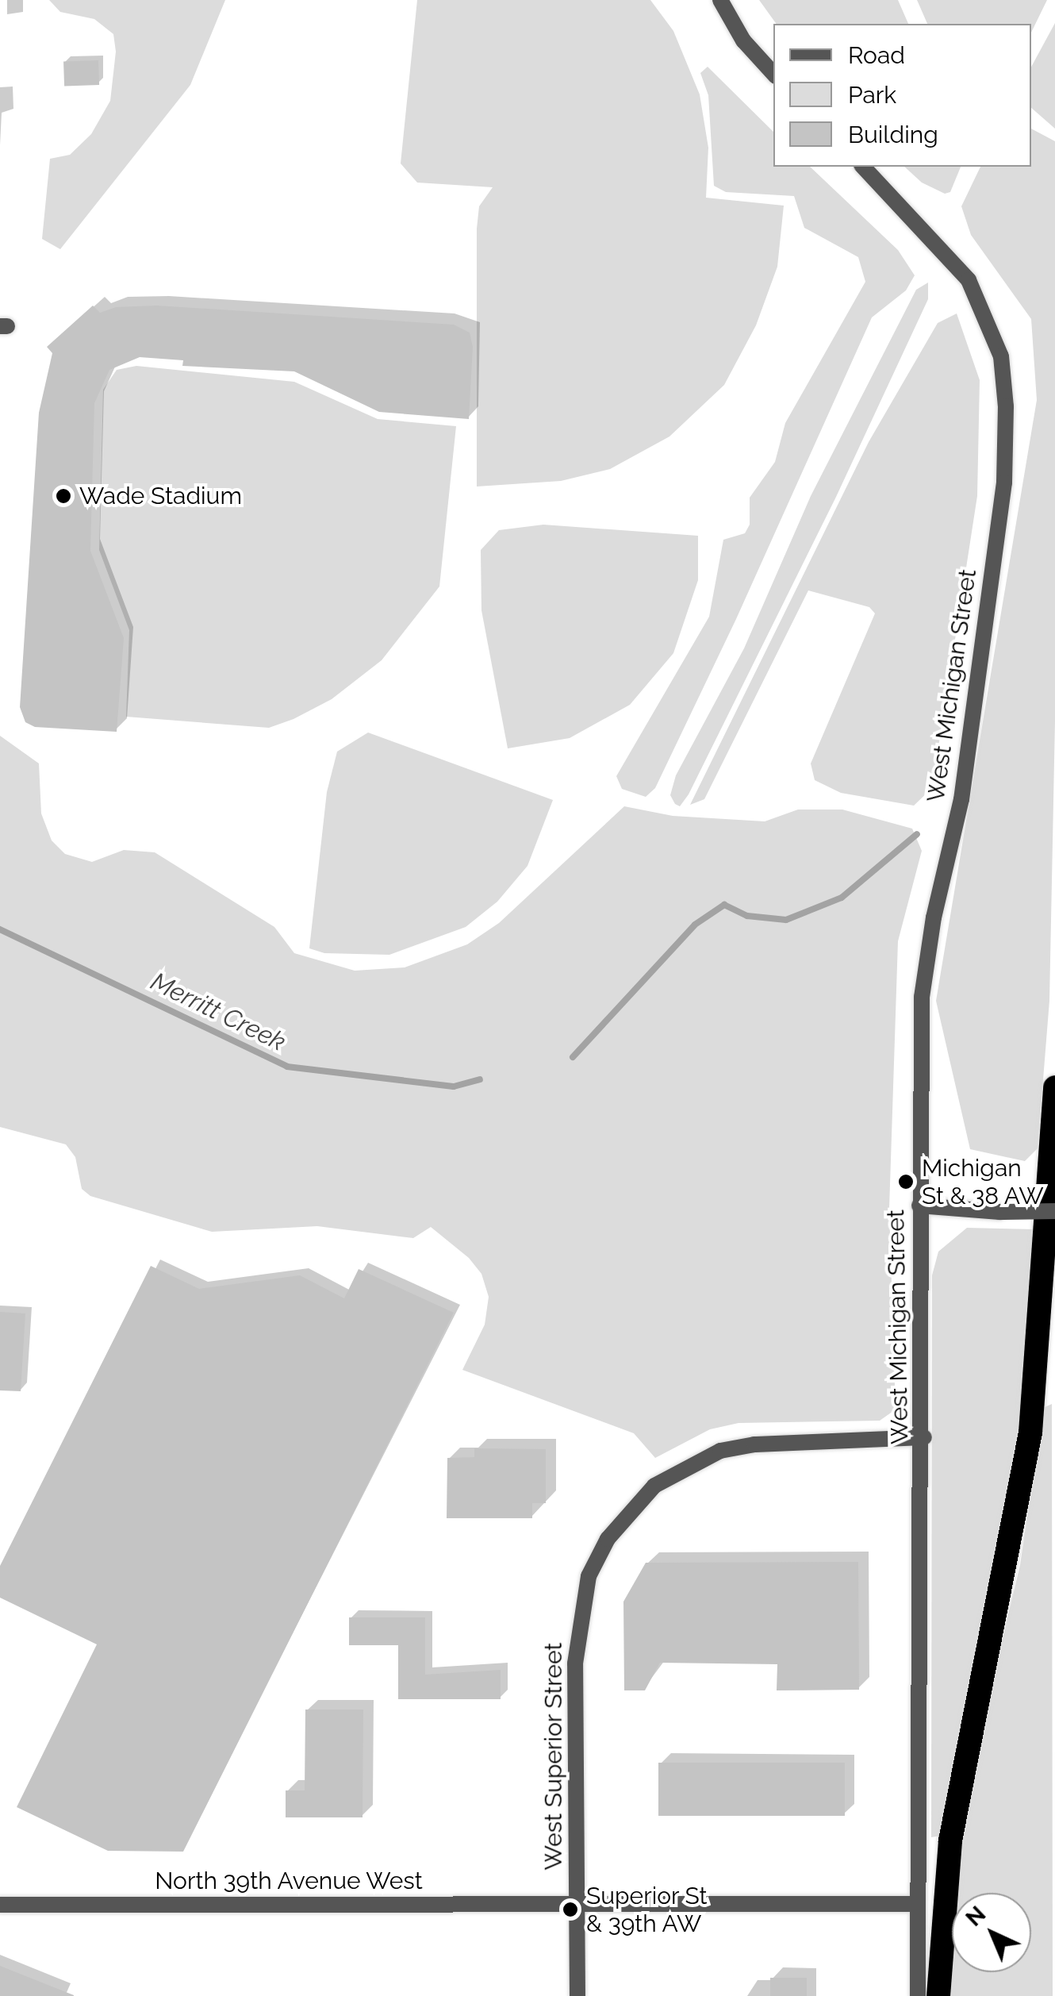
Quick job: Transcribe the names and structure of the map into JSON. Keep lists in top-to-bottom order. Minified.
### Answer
{"streets":{"street":["West Michigan Street","West Superior Street","North 39th Avenue West"]},"crossings":[["West Michigan Street","West Superior Street"],["West Michigan Street","North 39th Avenue West"],["West Superior Street","North 39th Avenue West"]],"water":["Merritt Creek"],"places":["Wade Stadium","Michigan St & 38 AW","Superior St & 39th AW"],"legend":["Road","Park","Building"],"north":"top left"}
